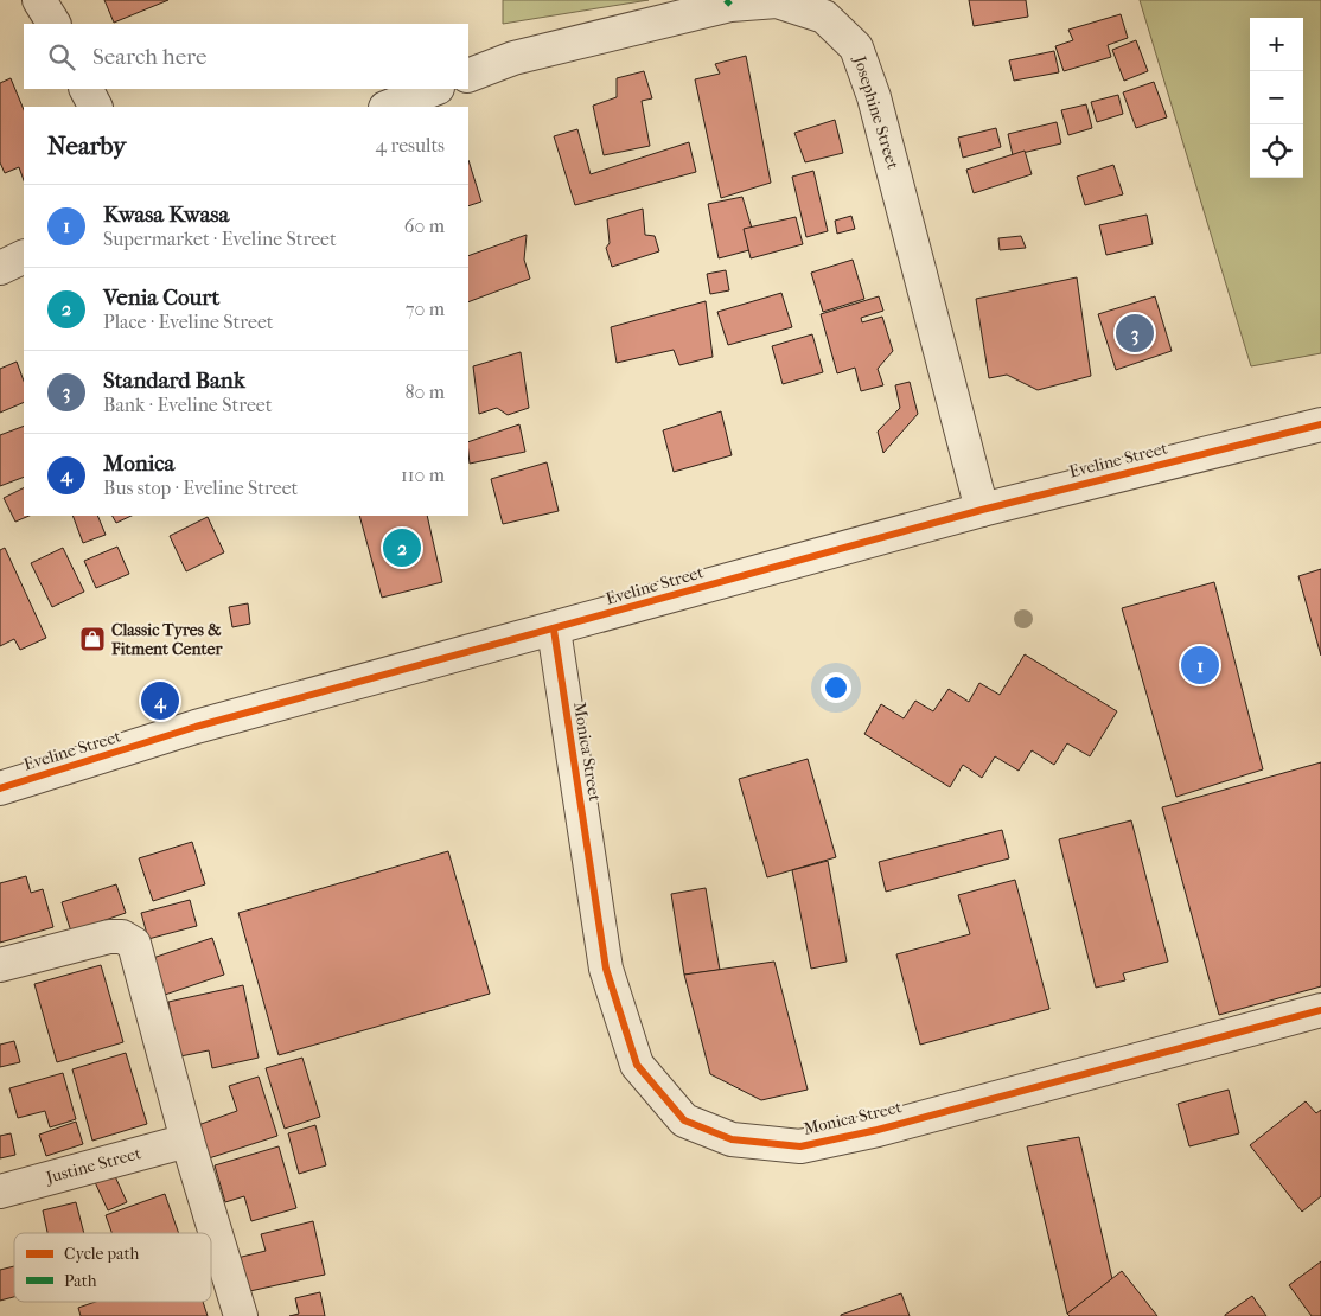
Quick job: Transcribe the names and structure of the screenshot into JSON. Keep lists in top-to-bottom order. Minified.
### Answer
{"streets":{"street":["Josephine Street","Eveline Street","Monica Street","Justine Street"]},"crossings":[["Josephine Street","Eveline Street"],["Eveline Street","Monica Street"]],"places":{"shop":["Classic Tyres & Fitment Center"]},"legend":["Cycle path","Path"],"page":{"map_buttons":["+","−"],"search":"Search here","heading":["Nearby","4 results"],"list":[{"mark":"1","name":"Kwasa Kwasa","note":"Supermarket · Eveline Street","value":"60 m"},{"mark":"2","name":"Venia Court","note":"Place · Eveline Street","value":"70 m"},{"mark":"3","name":"Standard Bank","note":"Bank · Eveline Street","value":"80 m"},{"mark":"4","name":"Monica","note":"Bus stop · Eveline Street","value":"110 m"}],"pins":["3","2","1","4"]}}
